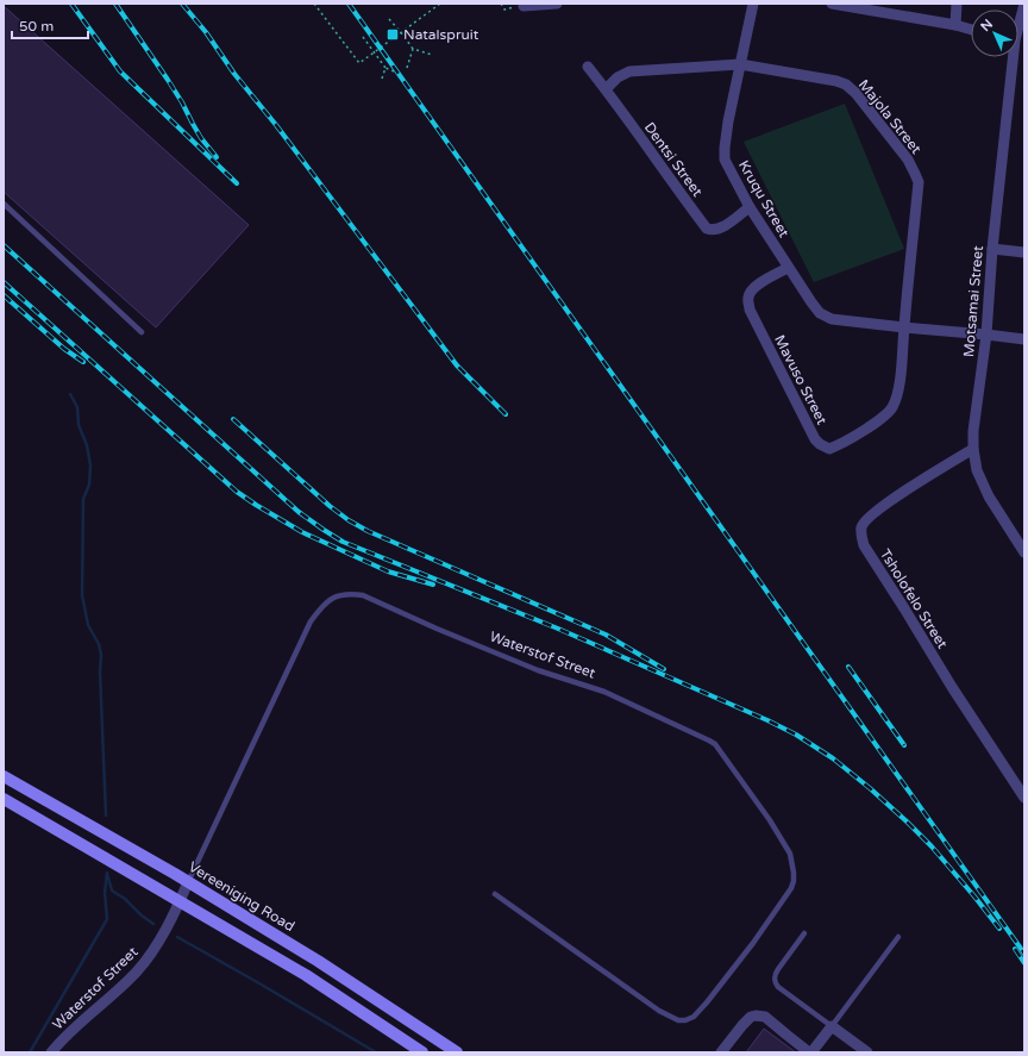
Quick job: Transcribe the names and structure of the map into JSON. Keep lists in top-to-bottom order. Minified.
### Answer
{"streets":{"main road":["Vereeniging Road"],"street":["Majola Street","Dentsi Street","Kruqu Street","Motsamai Street","Mavuso Street","Tsholofelo Street","Waterstof Street"]},"crossings":[["Majola Street","Dentsi Street"],["Majola Street","Kruqu Street"],["Majola Street","Mavuso Street"],["Dentsi Street","Kruqu Street"],["Kruqu Street","Motsamai Street"],["Kruqu Street","Mavuso Street"],["Motsamai Street","Tsholofelo Street"],["Waterstof Street","Vereeniging Road"]],"places":{"transit":["Natalspruit"]},"scale_bar":"50 m","north":"top left"}
